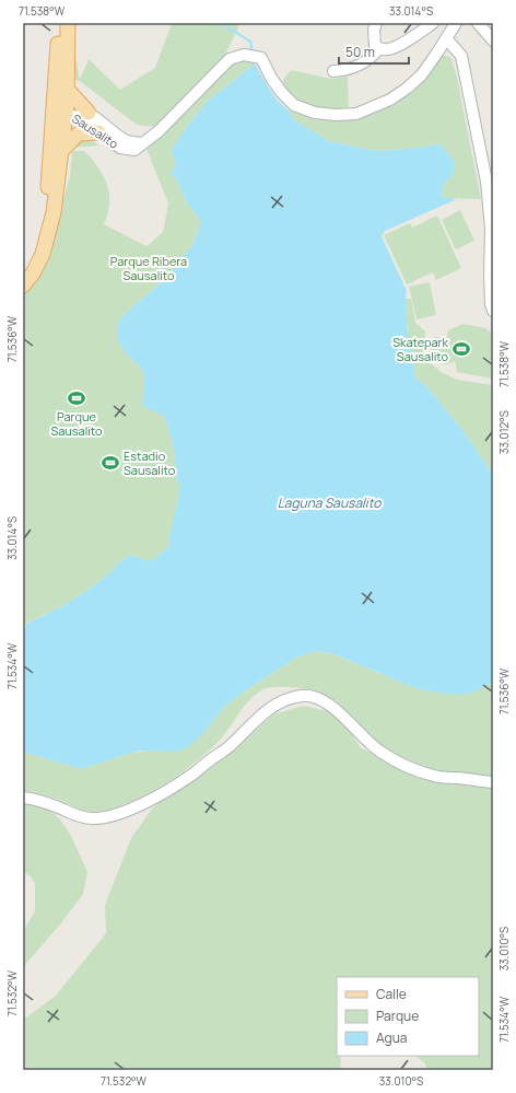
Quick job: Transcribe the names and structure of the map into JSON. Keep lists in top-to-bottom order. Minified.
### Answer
{"streets":{"main road":["Sausalito"]},"water":["Laguna Sausalito"],"parks":["Parque Ribera Sausalito"],"places":{"sports":["Skatepark Sausalito","Parque Sausalito","Estadio Sausalito"]},"legend":["Calle","Parque","Agua"],"scale_bar":"50 m","coordinates":["71.538°W","33.014°S","71.536°W","33.012°S","71.534°W","33.010°S","71.532°W"]}
